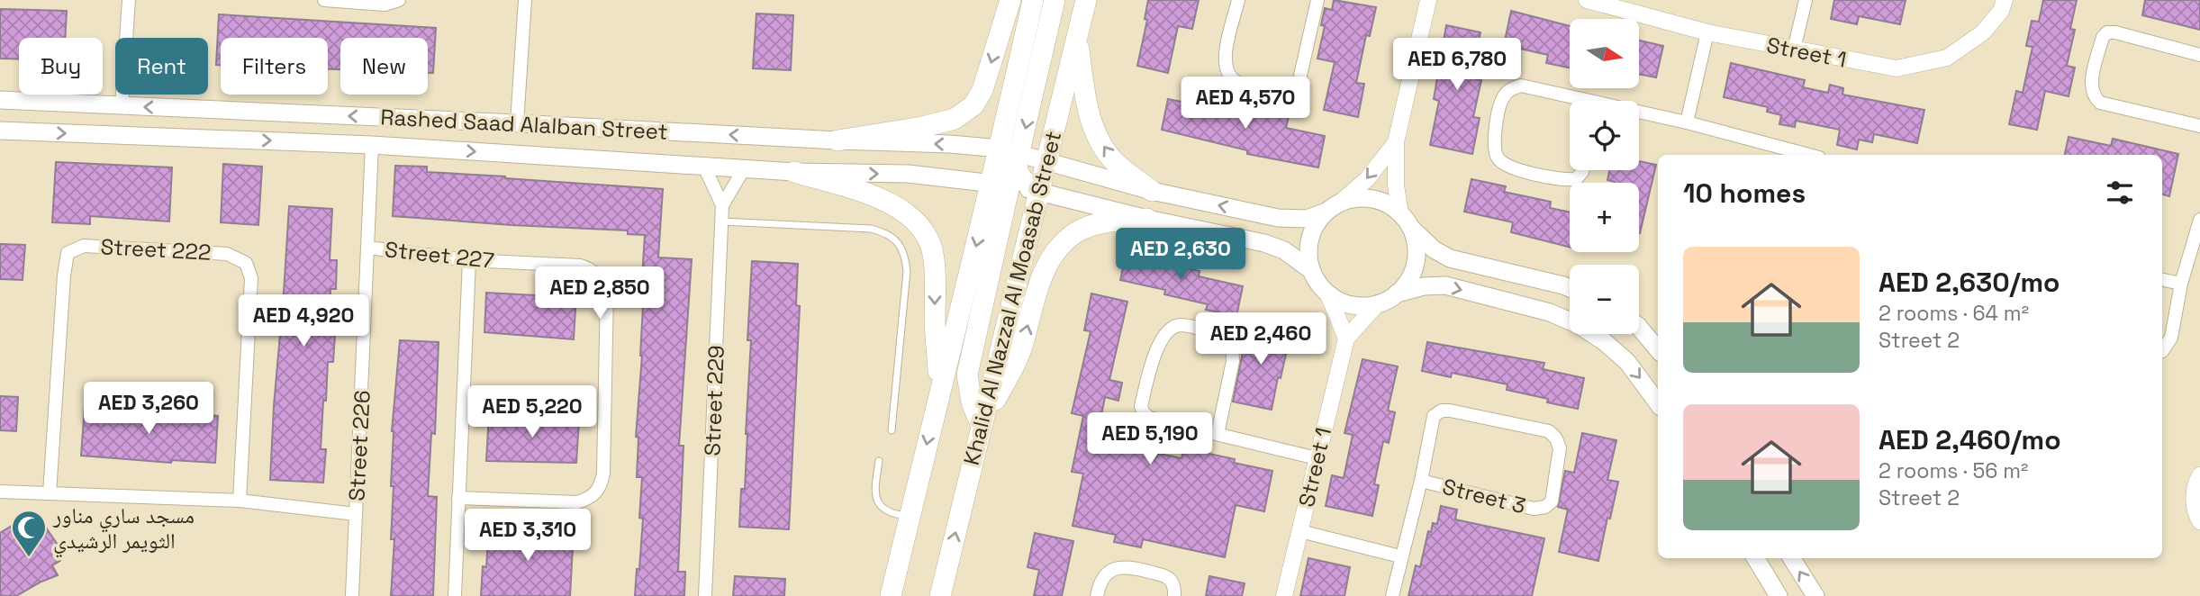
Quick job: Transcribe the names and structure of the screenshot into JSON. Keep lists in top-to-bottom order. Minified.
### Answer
{"streets":{"main road":["Rashed Saad Alalban Street","Khalid Al Nazzal Al Moasab Street"],"street":["Street 1","Street 222","Street 227","Street 229","Street 226","Street 3"]},"crossings":[["Street 1","Rashed Saad Alalban Street"],["Rashed Saad Alalban Street","Khalid Al Nazzal Al Moasab Street"],["Rashed Saad Alalban Street","Street 229"],["Rashed Saad Alalban Street","Street 226"],["Street 227","Street 226"]],"places":{"mosque":["مسجد ساري مناور الثويمر الرشيدي"]},"north":"right","page":{"map_buttons":["+","−"],"price":["AED 6,780","AED 4,570","AED 2,630","AED 2,850","AED 4,920","AED 2,460","AED 3,260","AED 5,220","AED 5,190","AED 3,310"],"chip":["Buy","Rent","Filters","New"],"heading":"10 homes","list":[{"name":"AED 2,630/mo","note":"2 rooms · 64 m² · Street 2"},{"name":"AED 2,460/mo","note":"2 rooms · 56 m² · Street 2"}]}}
